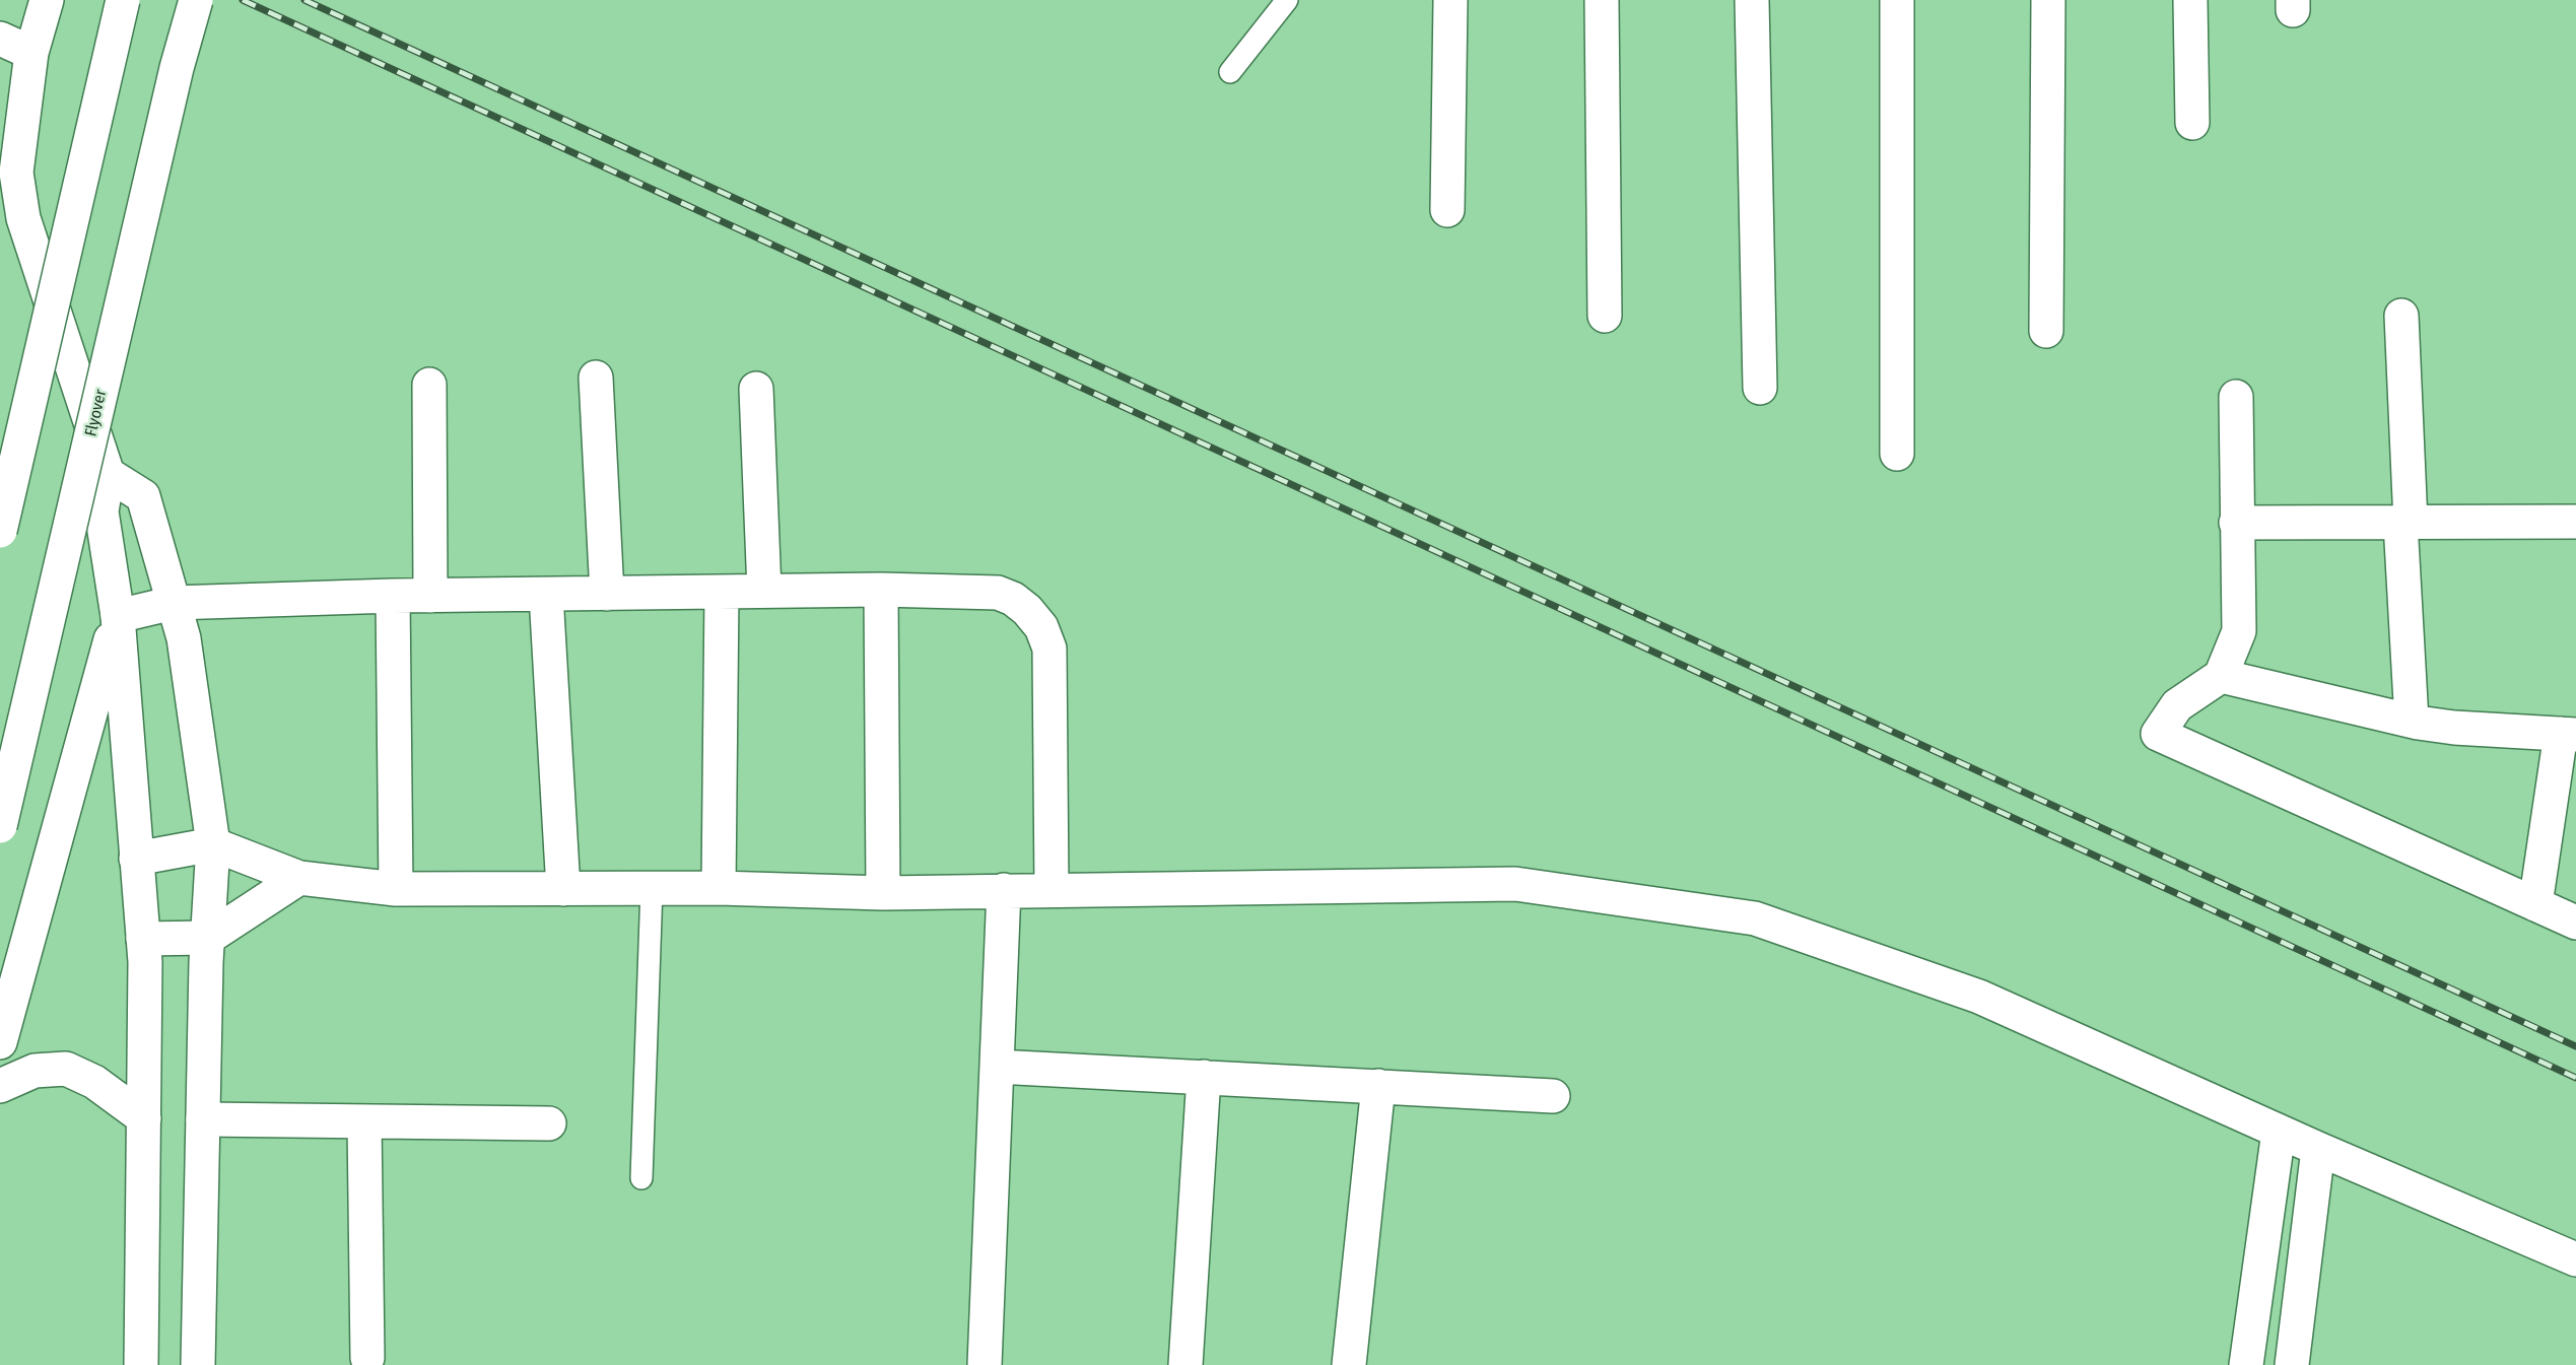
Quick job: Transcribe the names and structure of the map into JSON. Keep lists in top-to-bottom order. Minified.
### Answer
{"streets":{"street":["Flyover"]}}
